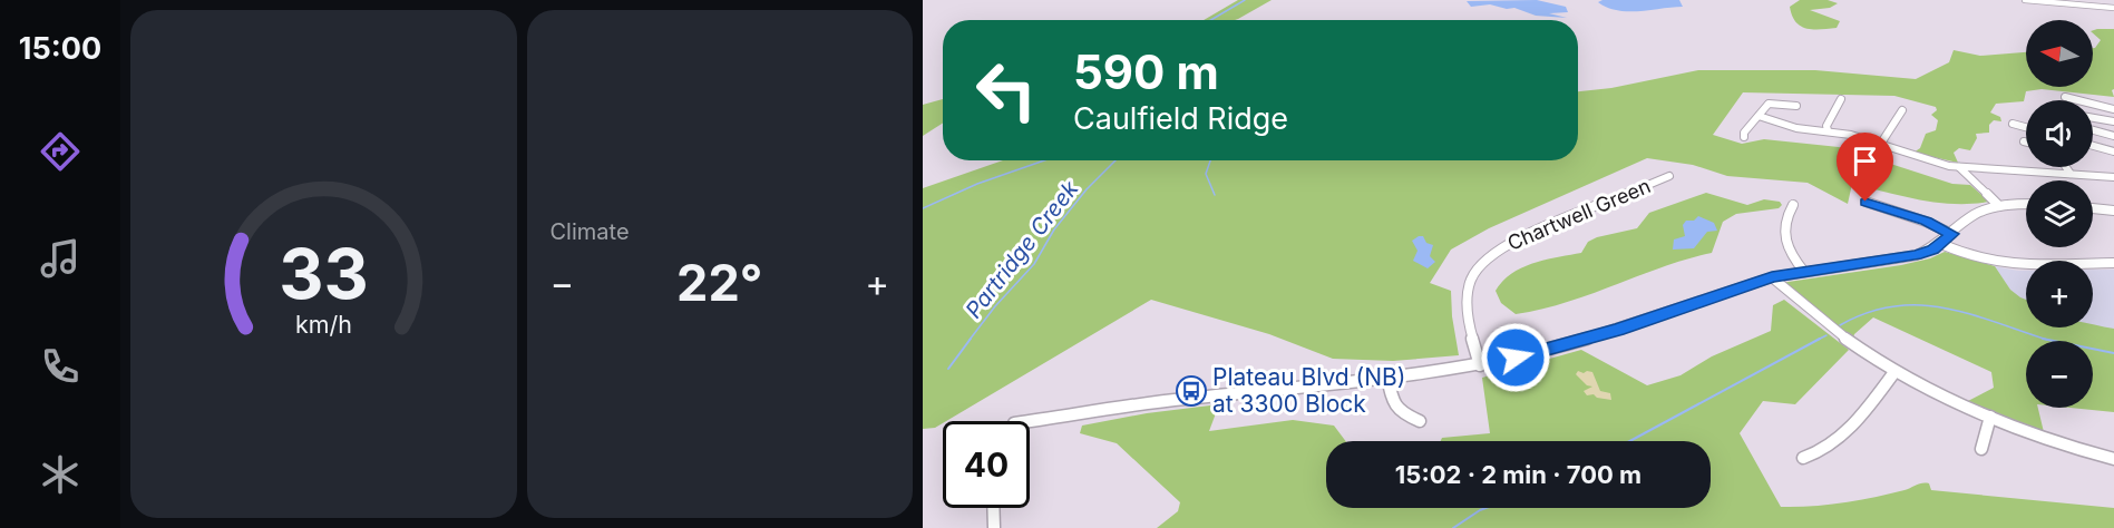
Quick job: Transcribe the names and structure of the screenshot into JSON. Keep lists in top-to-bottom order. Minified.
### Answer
{"streets":{"street":["Chartwell Green"]},"water":["Partridge Creek"],"places":{"bus stop":["Plateau Blvd (NB) at 3300 Block"]},"north":"left","page":{"tabs":"15:00","tile":"Climate","map_buttons":["+","−"],"turn":["590 m","Caulfield Ridge"],"heat":["−","22°","+"],"limit":"40","trip":"15:02 · 2 min · 700 m","gauge":["33","km/h"]}}
